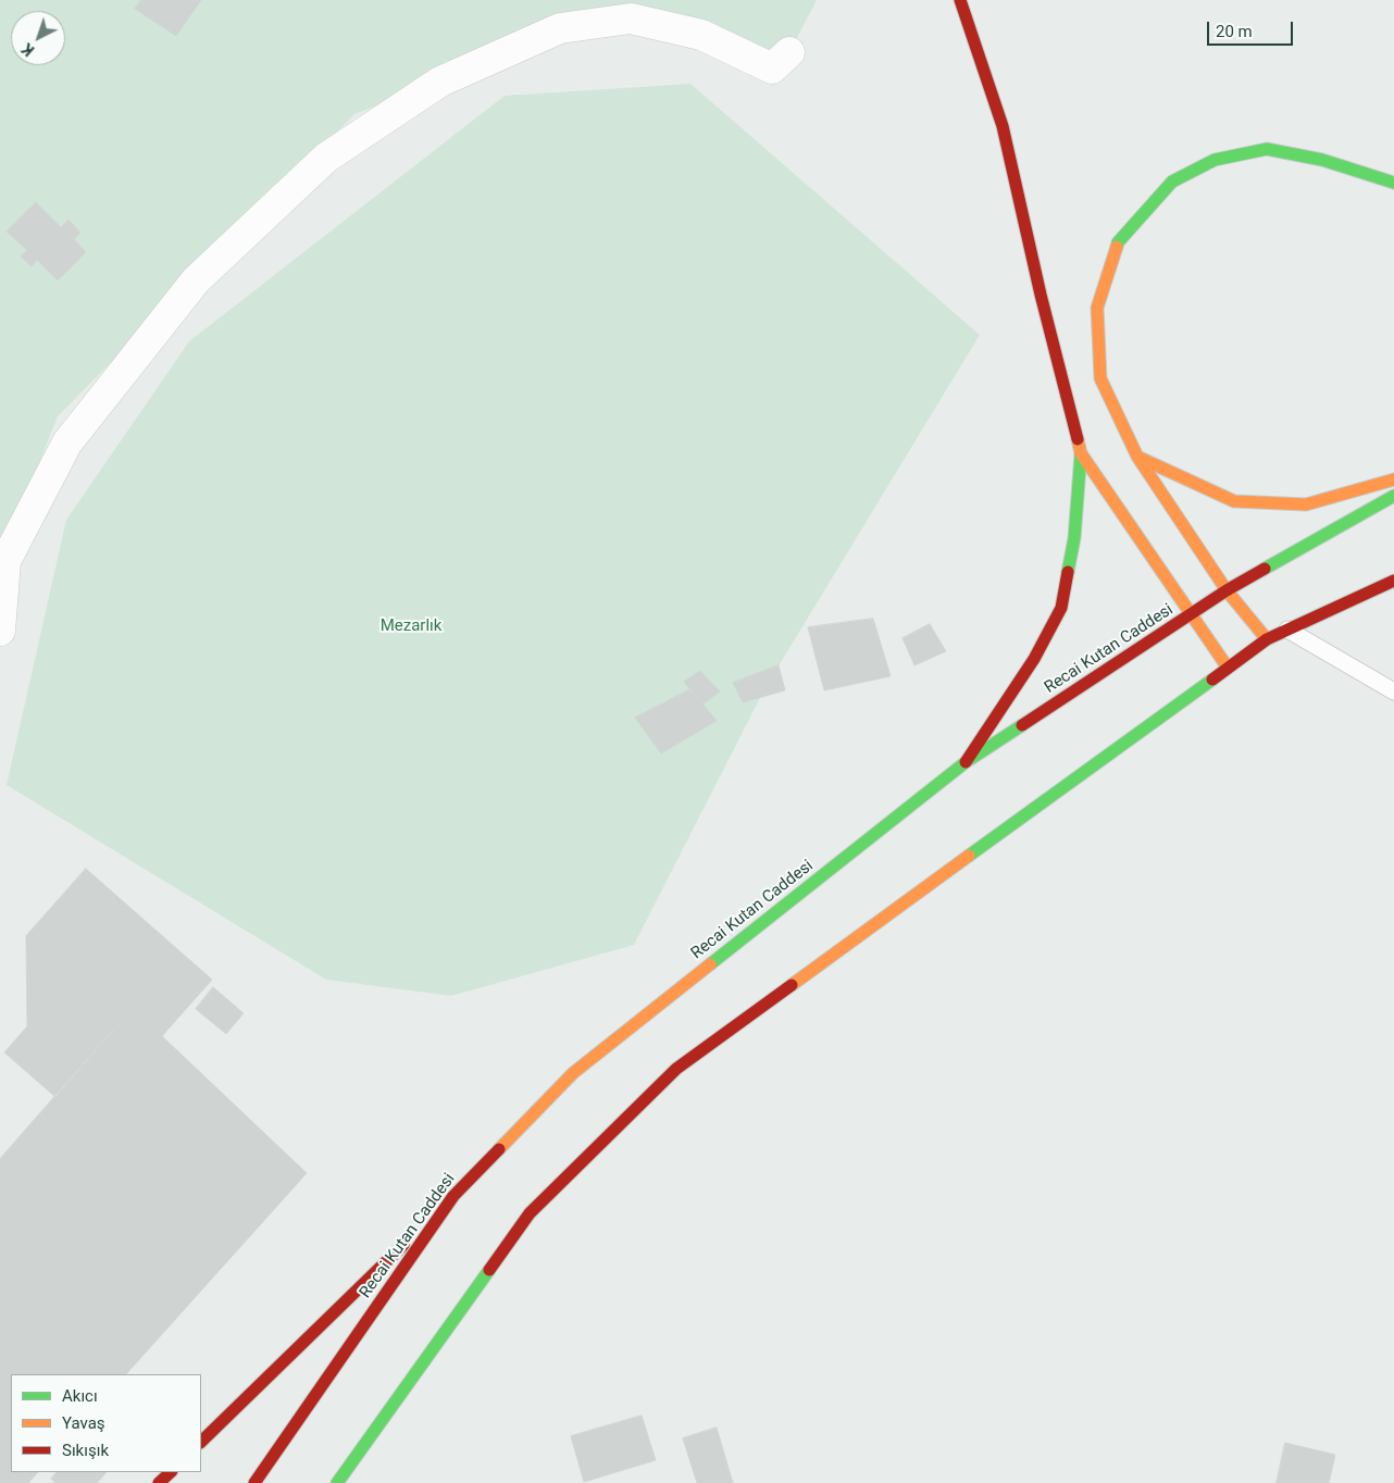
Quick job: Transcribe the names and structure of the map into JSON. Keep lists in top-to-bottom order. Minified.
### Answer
{"streets":{"main road":["Recai Kutan Caddesi"]},"parks":["Mezarlık"],"legend":["Akıcı","Yavaş","Sıkışık"],"scale_bar":"20 m","north":"bottom left"}
